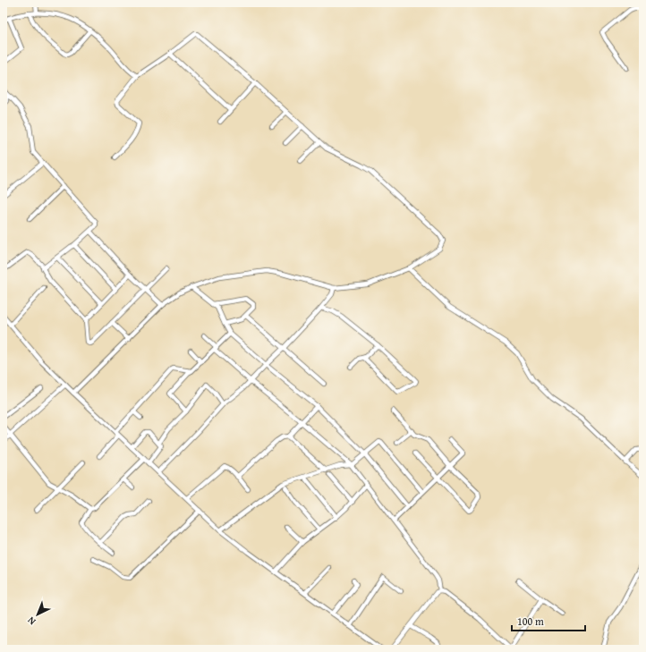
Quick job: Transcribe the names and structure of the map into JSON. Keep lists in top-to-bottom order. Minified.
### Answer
{"scale_bar":"100 m","north":"bottom left"}
